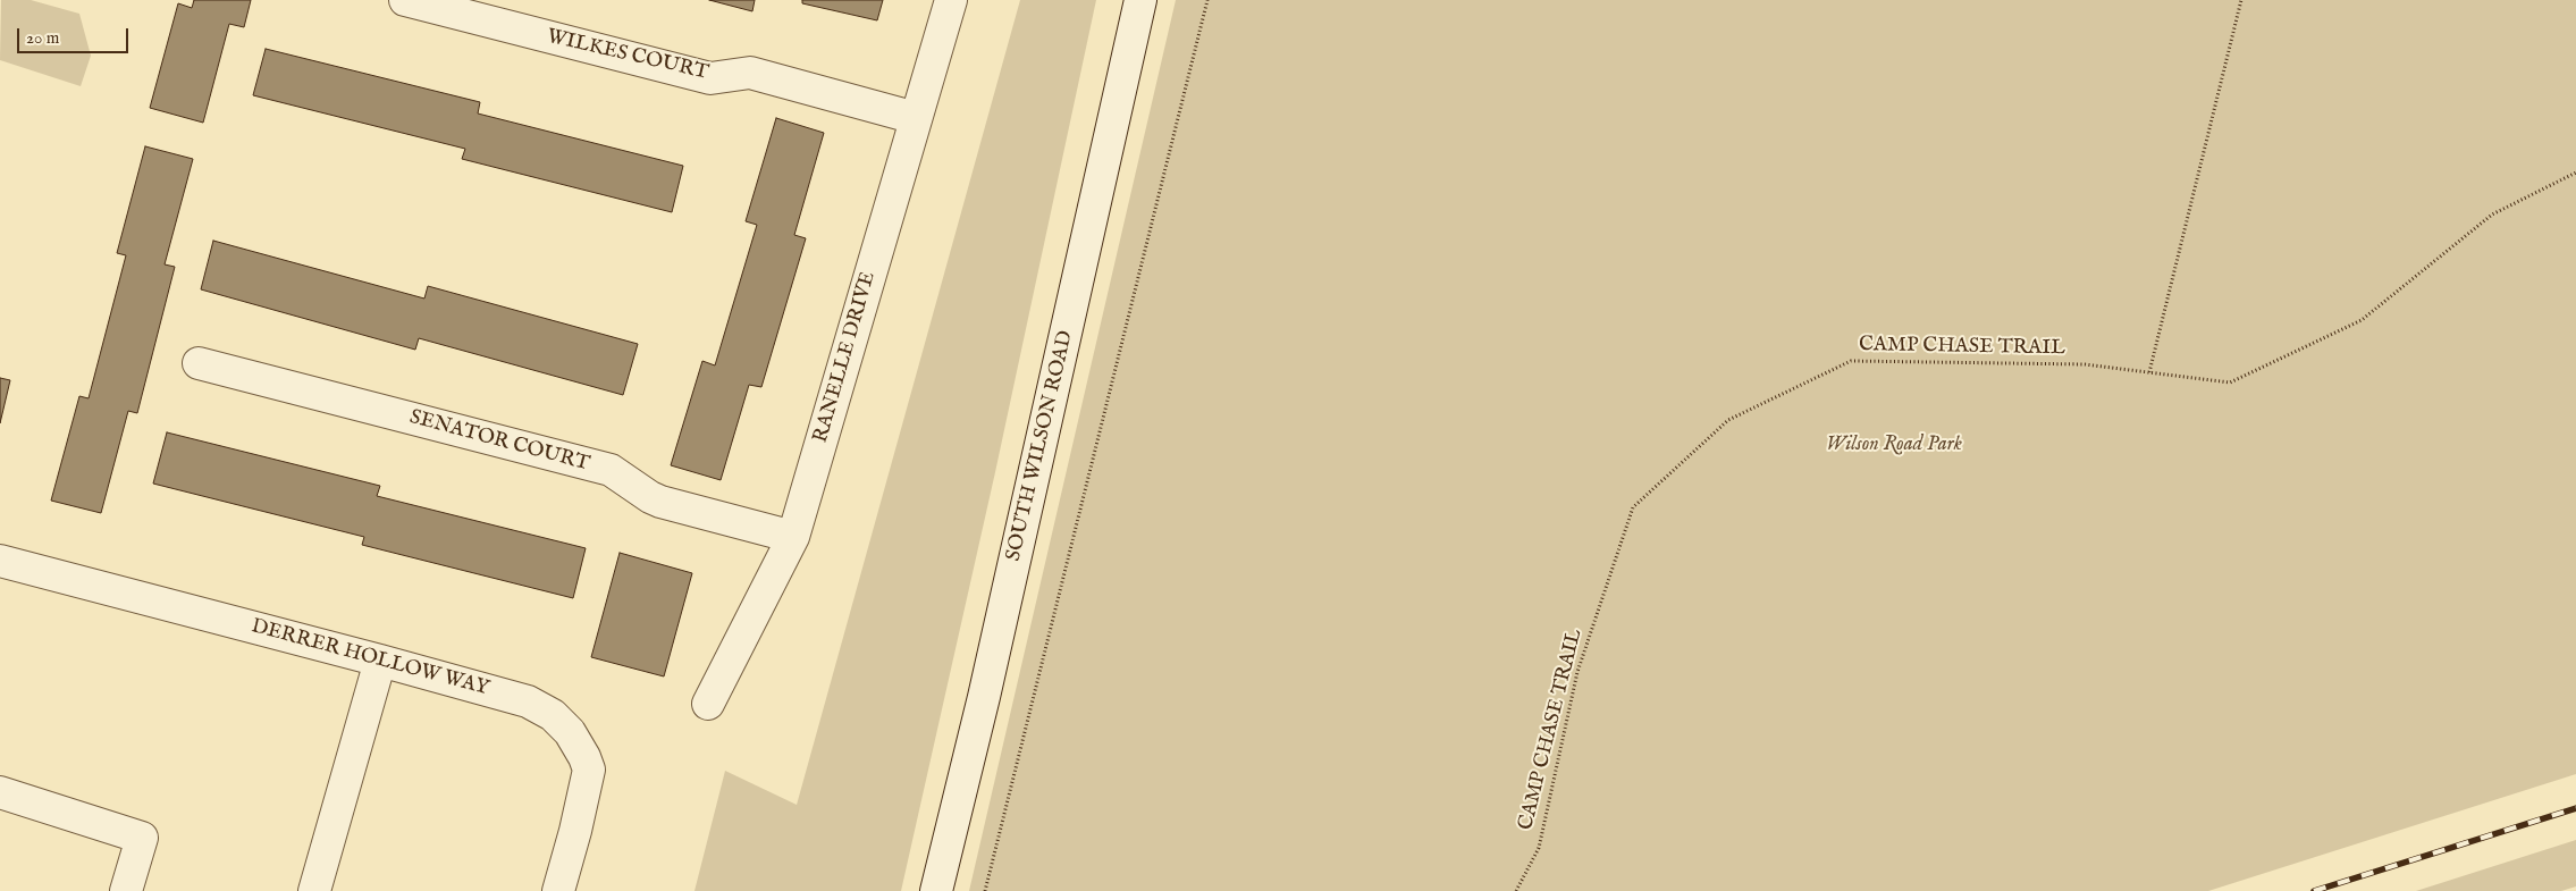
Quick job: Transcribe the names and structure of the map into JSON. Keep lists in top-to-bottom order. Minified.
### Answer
{"streets":{"street":["WILKES COURT","RANELLE DRIVE","SENATOR COURT","SOUTH WILSON ROAD","DERRER HOLLOW WAY"],"path":["CAMP CHASE TRAIL"]},"crossings":[["WILKES COURT","RANELLE DRIVE"],["RANELLE DRIVE","SENATOR COURT"]],"parks":["Wilson Road Park"],"scale_bar":"20 m"}
